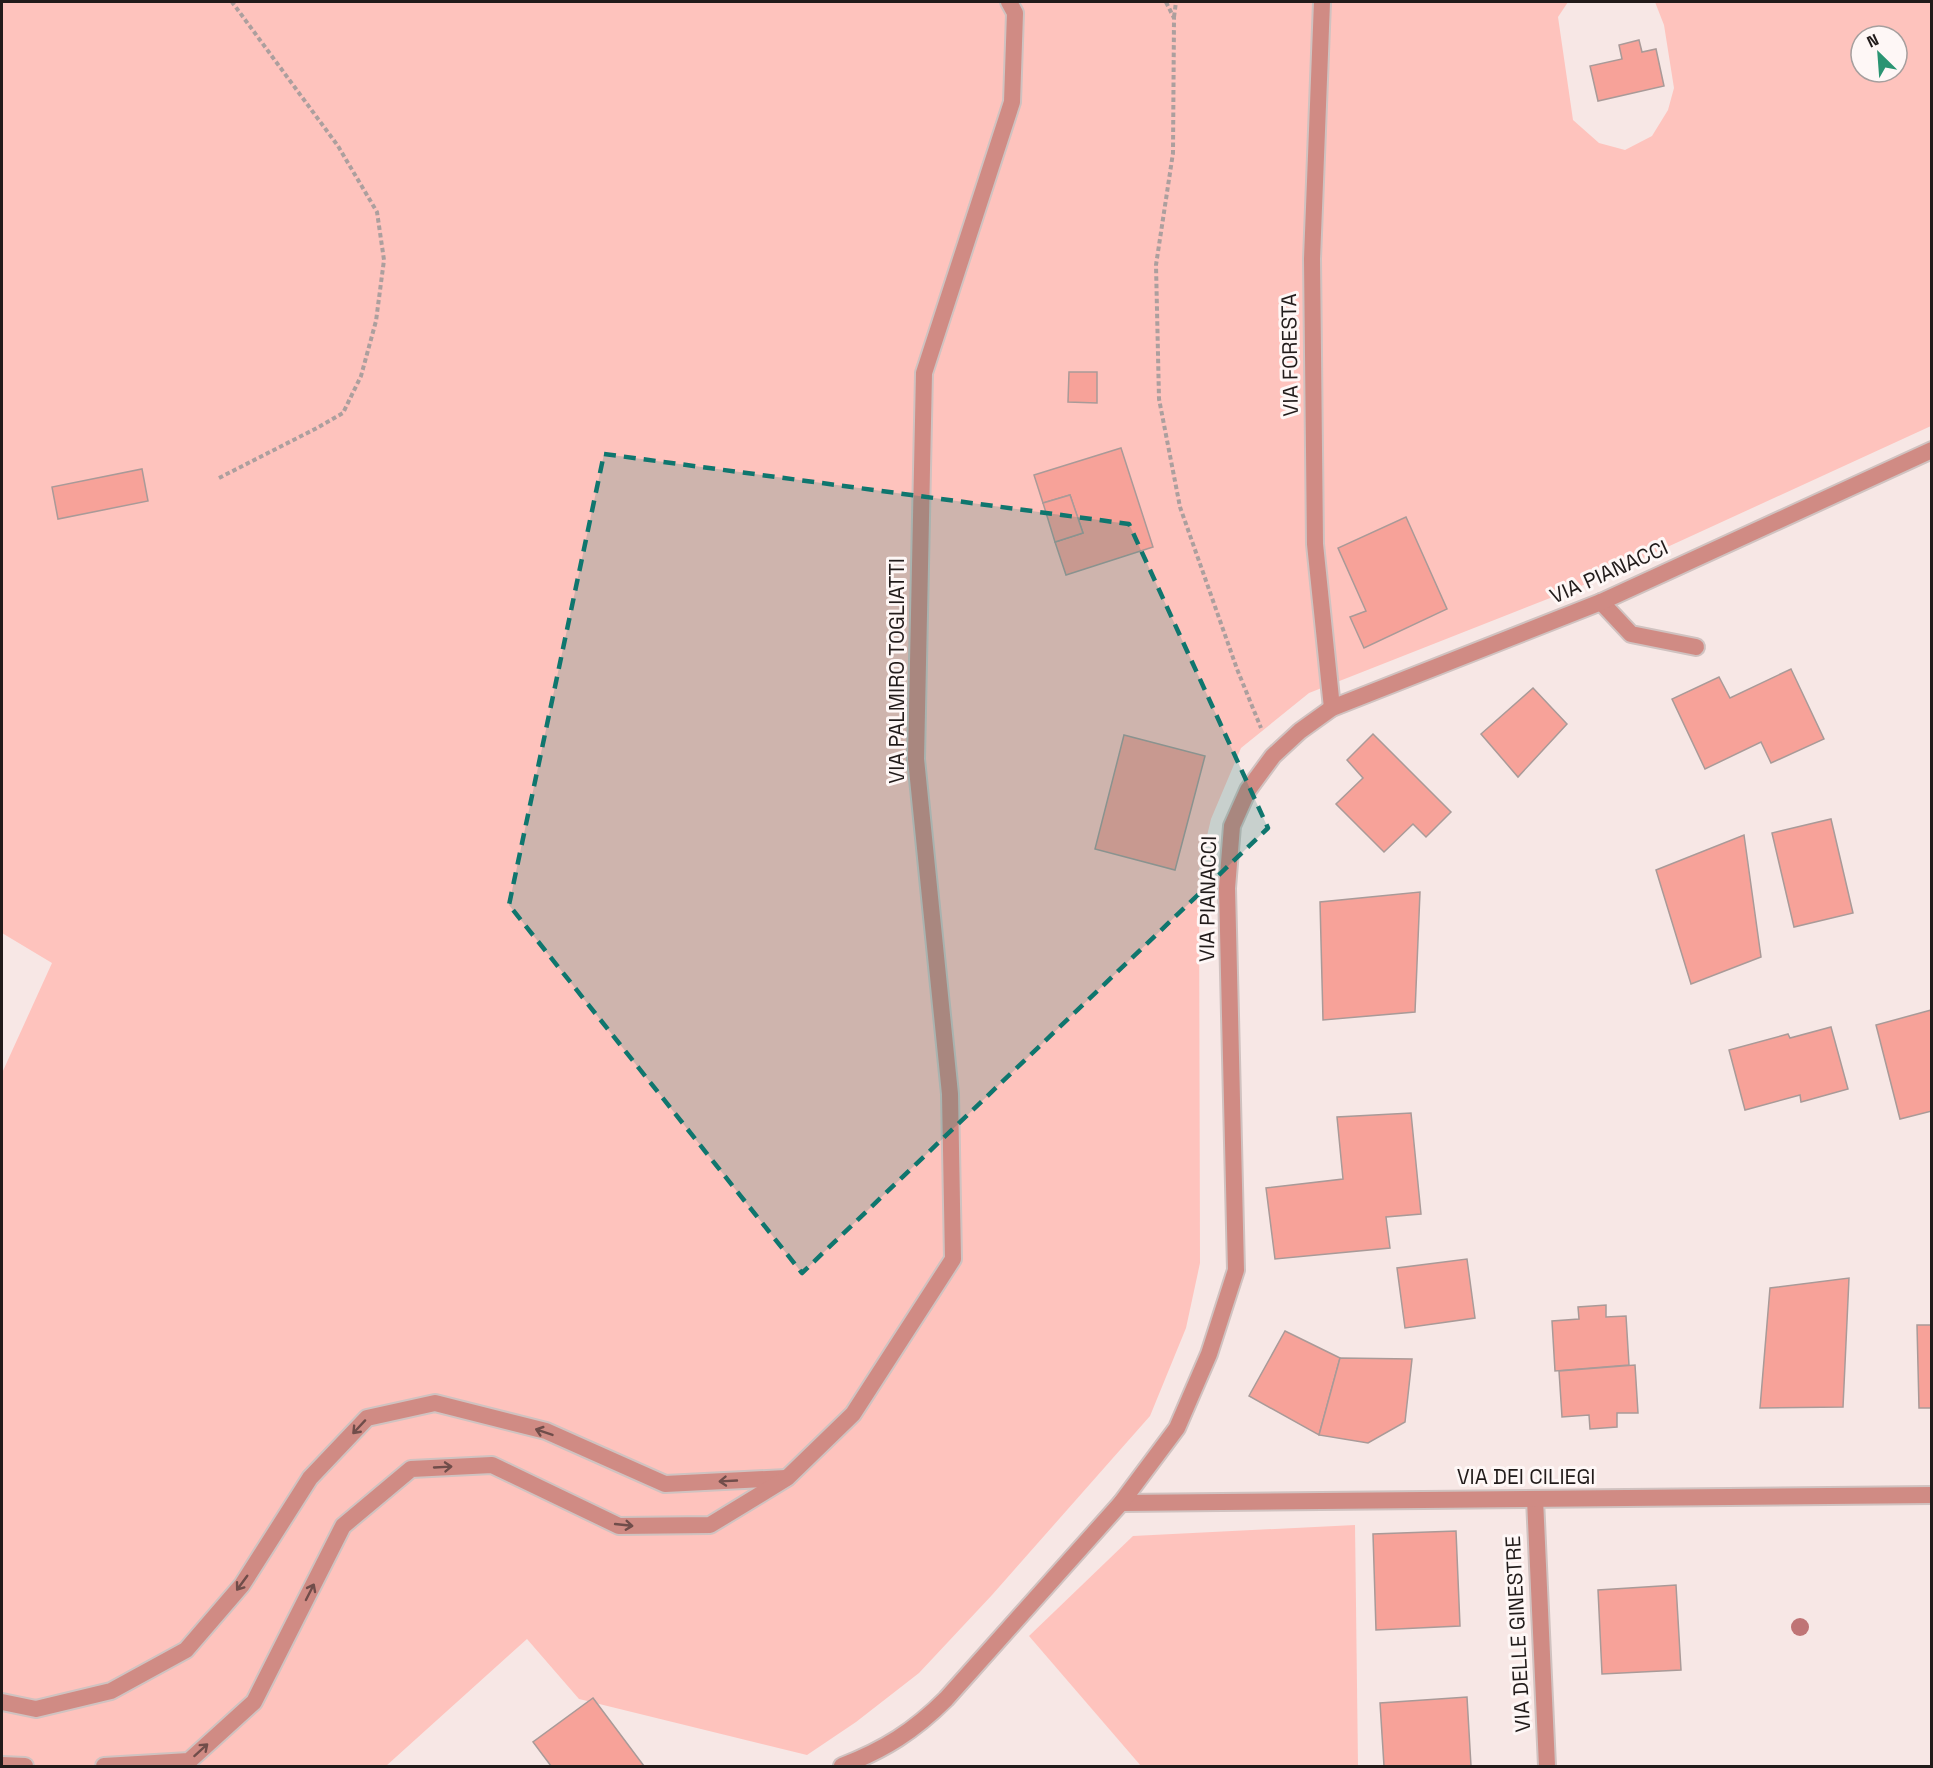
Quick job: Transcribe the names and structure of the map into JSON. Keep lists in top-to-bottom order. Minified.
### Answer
{"streets":{"street":["VIA FORESTA","VIA PIANACCI","VIA PALMIRO TOGLIATTI","VIA DEI CILIEGI","VIA DELLE GINESTRE"]},"crossings":[["VIA FORESTA","VIA PIANACCI"],["VIA PIANACCI","VIA DEI CILIEGI"],["VIA DEI CILIEGI","VIA DELLE GINESTRE"]],"north":"top left"}
